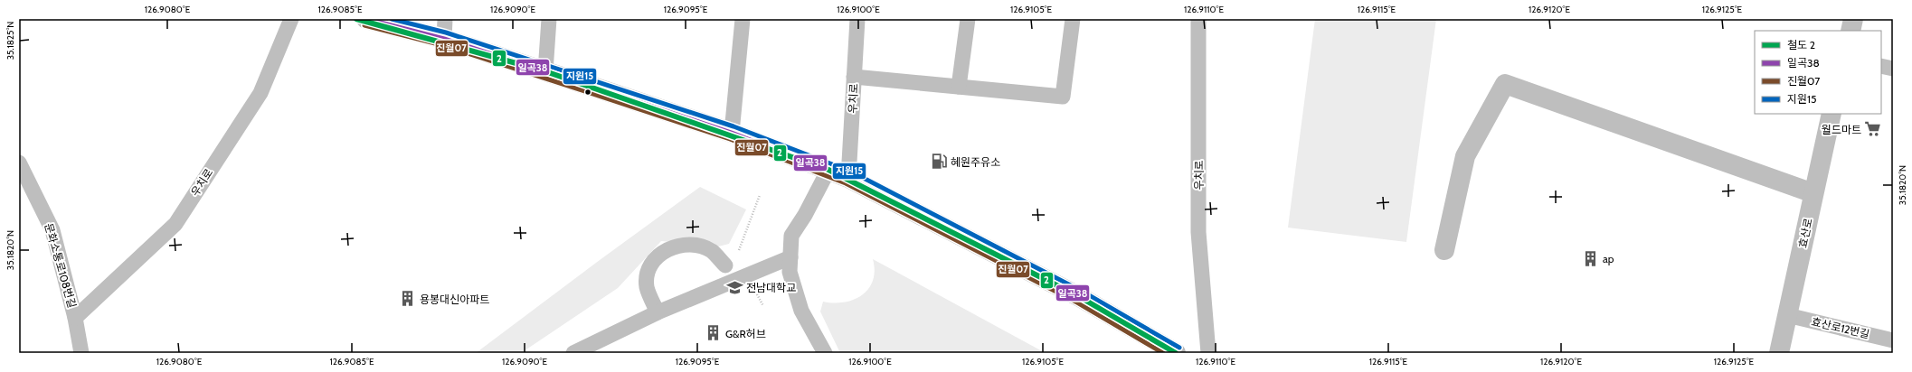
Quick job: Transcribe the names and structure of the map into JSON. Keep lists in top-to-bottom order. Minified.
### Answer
{"streets":{"street":["효산로"],"lane":["우치로","문화소통로108번길","효산로12번길"]},"crossings":[["우치로","문화소통로108번길"],["효산로","효산로12번길"]],"places":{"supermarket":["월드마트"],"fuel station":["혜원주유소"],"building":["ap","용봉대신아파트","G&R허브"],"school or university":["전남대학교"]},"lines":["rail line 2","transit line 일곡38","transit line 지원15","transit line 진월07"],"legend":["철도 2","일곡38","진월07","지원15"],"coordinates":["126.9080°E","126.9085°E","126.9090°E","126.9095°E","126.9100°E","126.9105°E","126.9110°E","126.9115°E","126.9120°E","126.9125°E","35.1825°N","35.1820°N"]}
